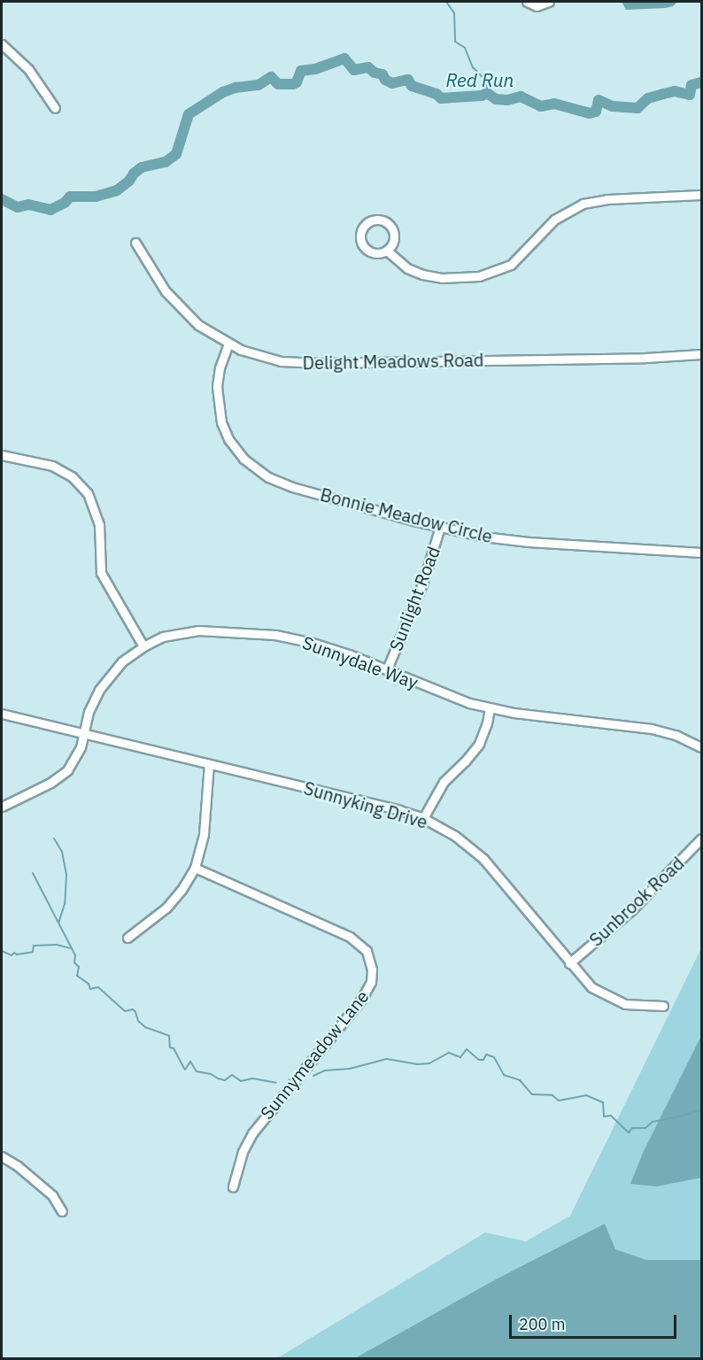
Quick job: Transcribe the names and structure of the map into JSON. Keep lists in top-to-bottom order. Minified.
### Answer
{"streets":{"street":["Delight Meadows Road","Bonnie Meadow Circle","Sunlight Road","Sunnydale Way","Sunnyking Drive","Sunbrook Road","Sunnymeadow Lane"]},"crossings":[["Delight Meadows Road","Bonnie Meadow Circle"],["Bonnie Meadow Circle","Sunlight Road"],["Sunlight Road","Sunnydale Way"],["Sunnydale Way","Sunnyking Drive"],["Sunnyking Drive","Sunbrook Road"]],"water":["Red Run"],"scale_bar":"200 m"}
